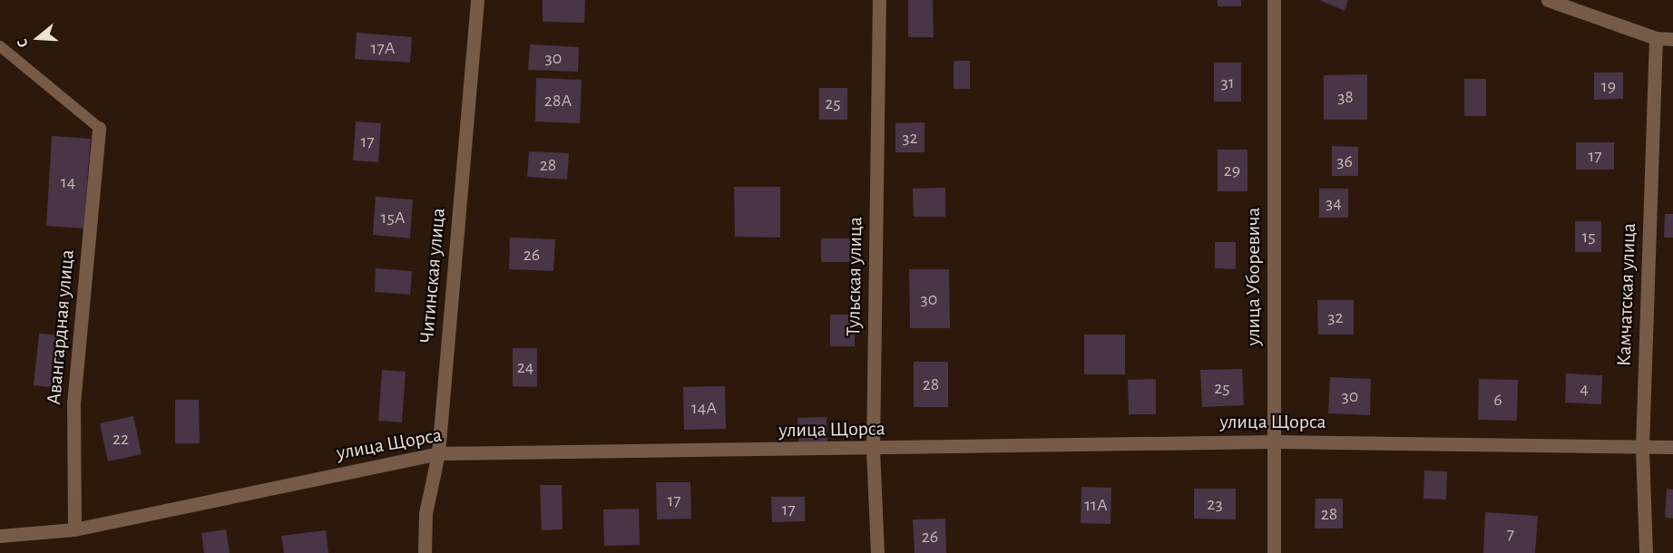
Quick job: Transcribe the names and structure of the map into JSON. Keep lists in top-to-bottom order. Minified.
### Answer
{"streets":{"street":["Читинская улица","Тульская улица","улица Уборевича","Камчатская улица","Авангардная улица","улица Щорса"]},"crossings":[["Читинская улица","улица Щорса"],["Тульская улица","улица Щорса"],["улица Уборевича","улица Щорса"],["Камчатская улица","улица Щорса"],["Авангардная улица","улица Щорса"]],"house_numbers":["17А","30","31","19","38","28А","25","32","17","17","36","28","29","14","34","15А","15","26","30","32","24","28","25","4","30","6","14А","22","17","23","11А","17","28","7","26"],"north":"left"}
